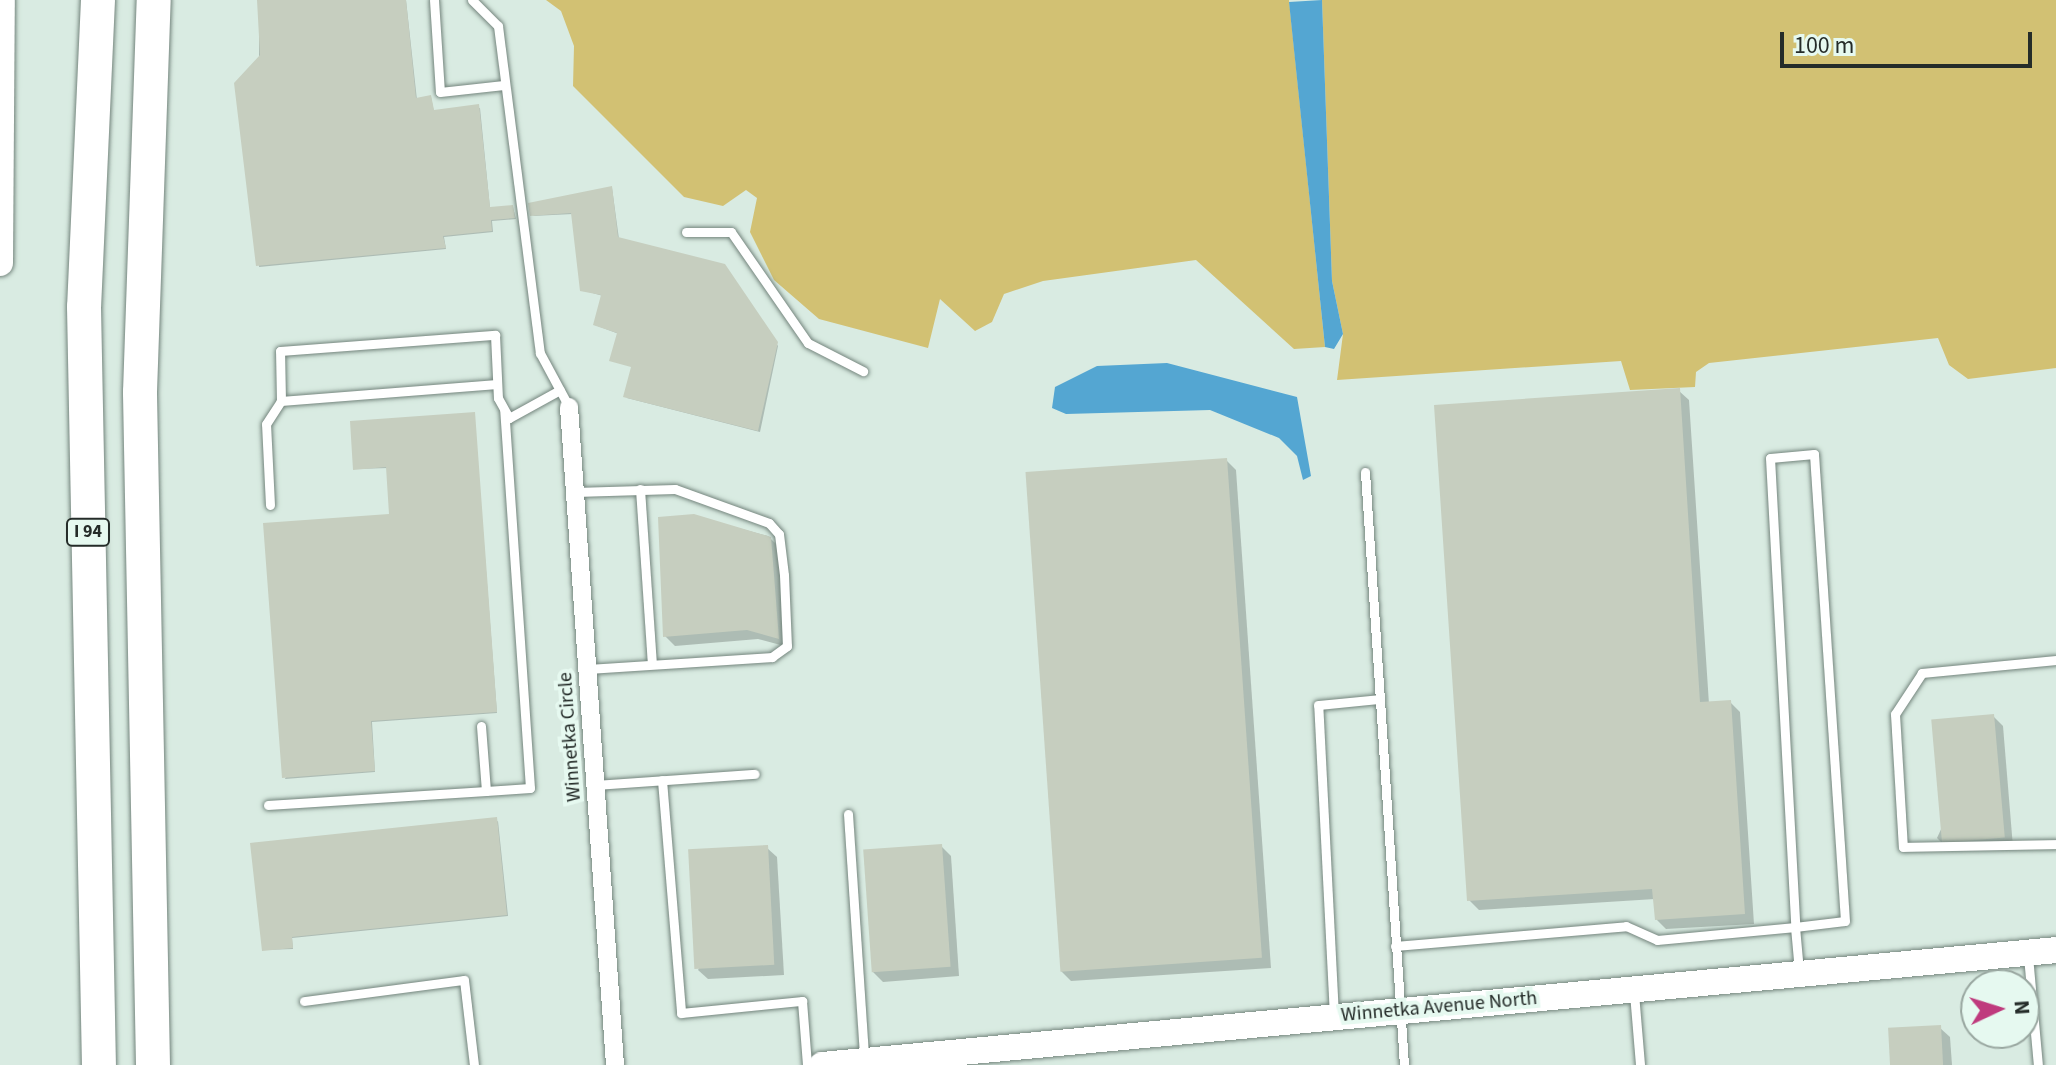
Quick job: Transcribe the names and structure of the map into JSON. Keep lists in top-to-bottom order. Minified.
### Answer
{"streets":{"highway":["I 94"],"street":["Winnetka Circle","Winnetka Avenue North"]},"scale_bar":"100 m","north":"right"}
